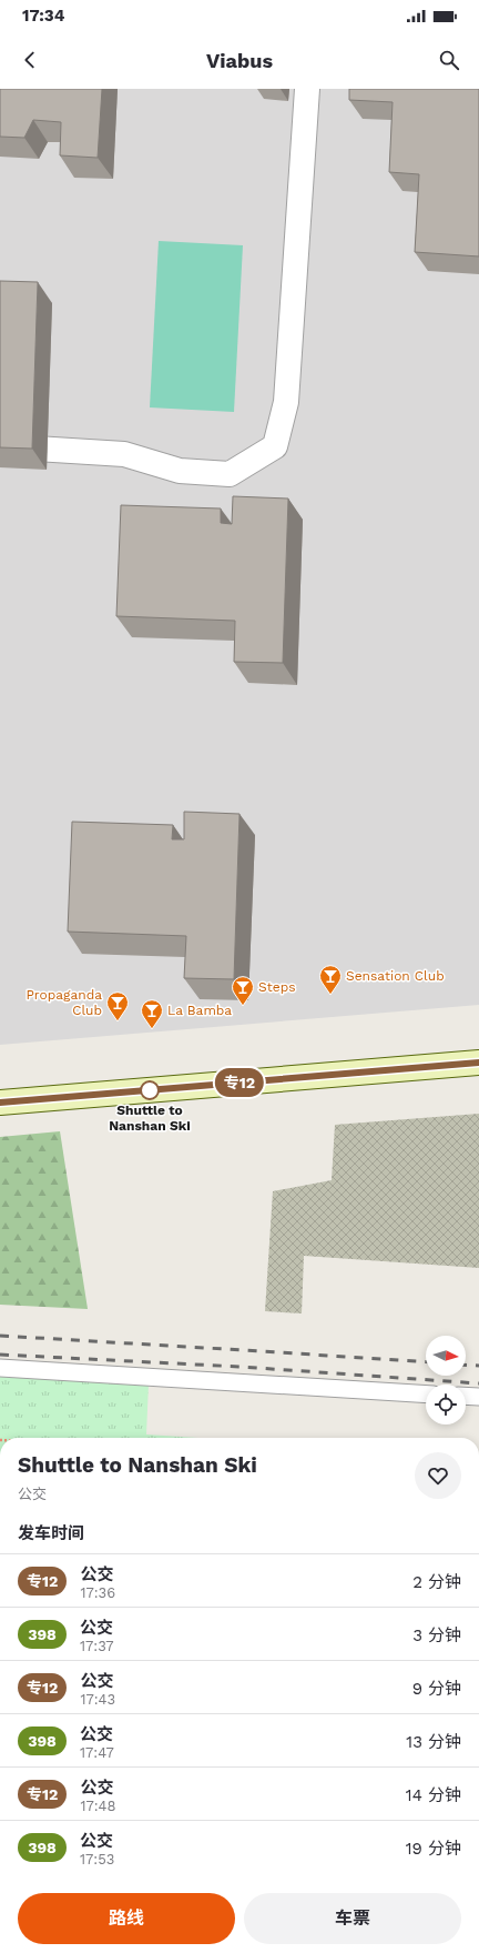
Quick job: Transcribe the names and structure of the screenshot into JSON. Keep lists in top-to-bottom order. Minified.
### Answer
{"places":{"bar":["Sensation Club","Steps","Propaganda Club","La Bamba"],"other":["Shuttle to Nanshan Ski"]},"lines":["bus line 专12"],"north":"right","page":{"status":"17:34","header":"Viabus","on_map":"专12","heading":[["Shuttle to Nanshan Ski","公交"],"发车时间"],"list":[{"mark":"专12","name":"公交","note":"17:36","value":"2 分钟"},{"mark":"398","name":"公交","note":"17:37","value":"3 分钟"},{"mark":"专12","name":"公交","note":"17:43","value":"9 分钟"},{"mark":"398","name":"公交","note":"17:47","value":"13 分钟"},{"mark":"专12","name":"公交","note":"17:48","value":"14 分钟"},{"mark":"398","name":"公交","note":"17:53","value":"19 分钟"}],"buttons":["路线","车票"]}}
